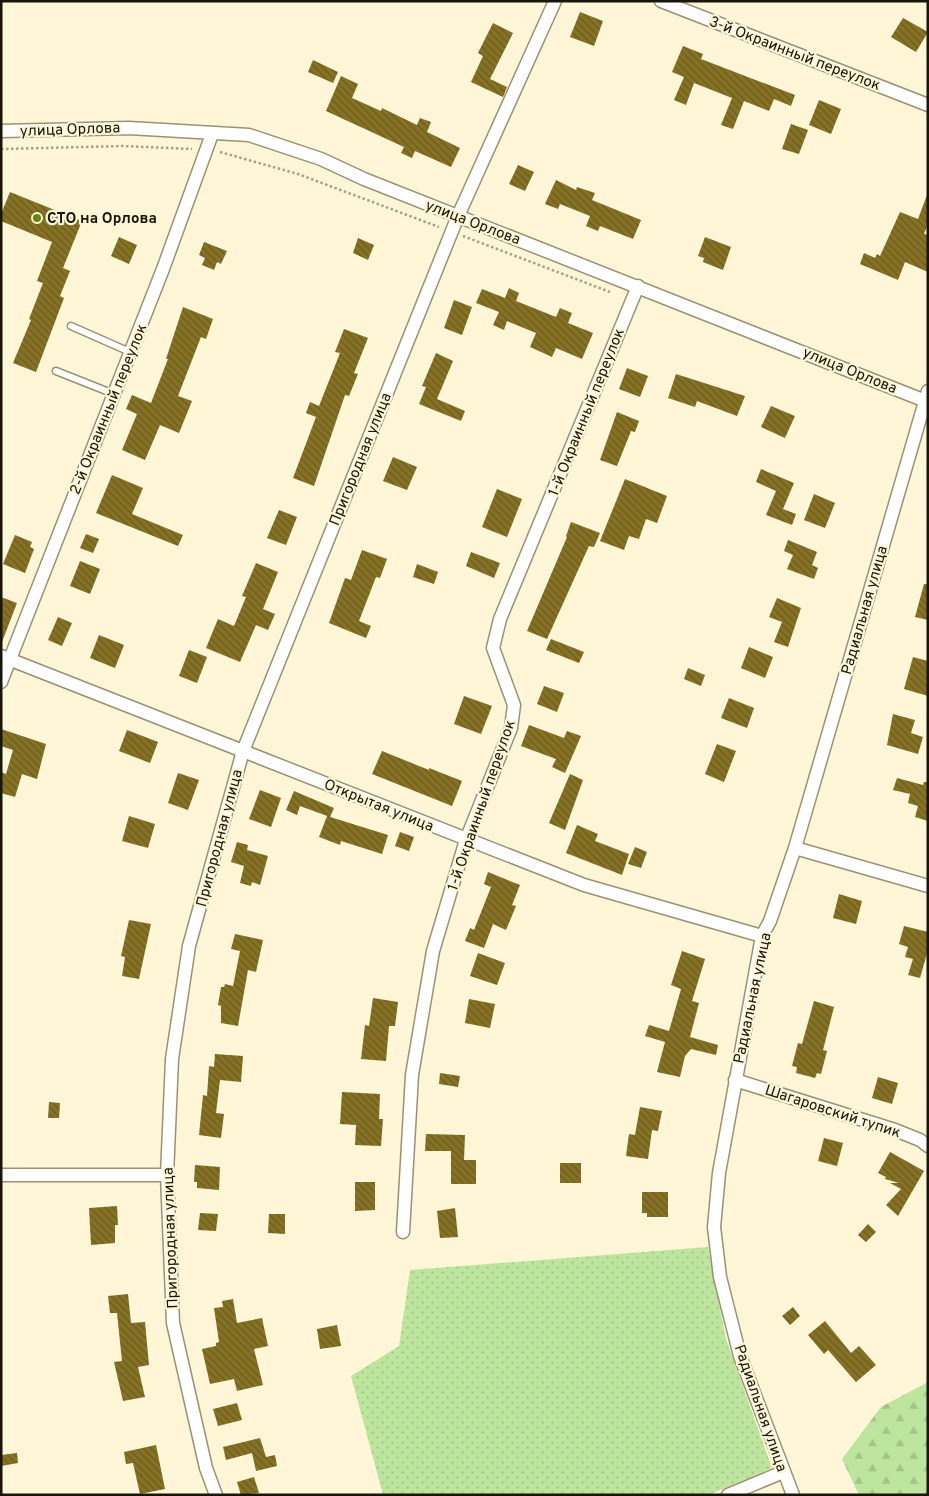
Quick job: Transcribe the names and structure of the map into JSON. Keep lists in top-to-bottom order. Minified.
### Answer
{"streets":{"street":["3-й Окраинный переулок","улица Орлова","2-й Окраинный переулок","1-й Окраинный переулок","Пригородная улица","Радиальная улица","Открытая улица","Шагаровский тупик"]},"crossings":[["улица Орлова","2-й Окраинный переулок"],["улица Орлова","1-й Окраинный переулок"],["улица Орлова","Пригородная улица"],["улица Орлова","Радиальная улица"],["2-й Окраинный переулок","Открытая улица"],["1-й Окраинный переулок","Открытая улица"],["Пригородная улица","Открытая улица"],["Радиальная улица","Открытая улица"],["Радиальная улица","Шагаровский тупик"]],"places":["СТО на Орлова"]}
